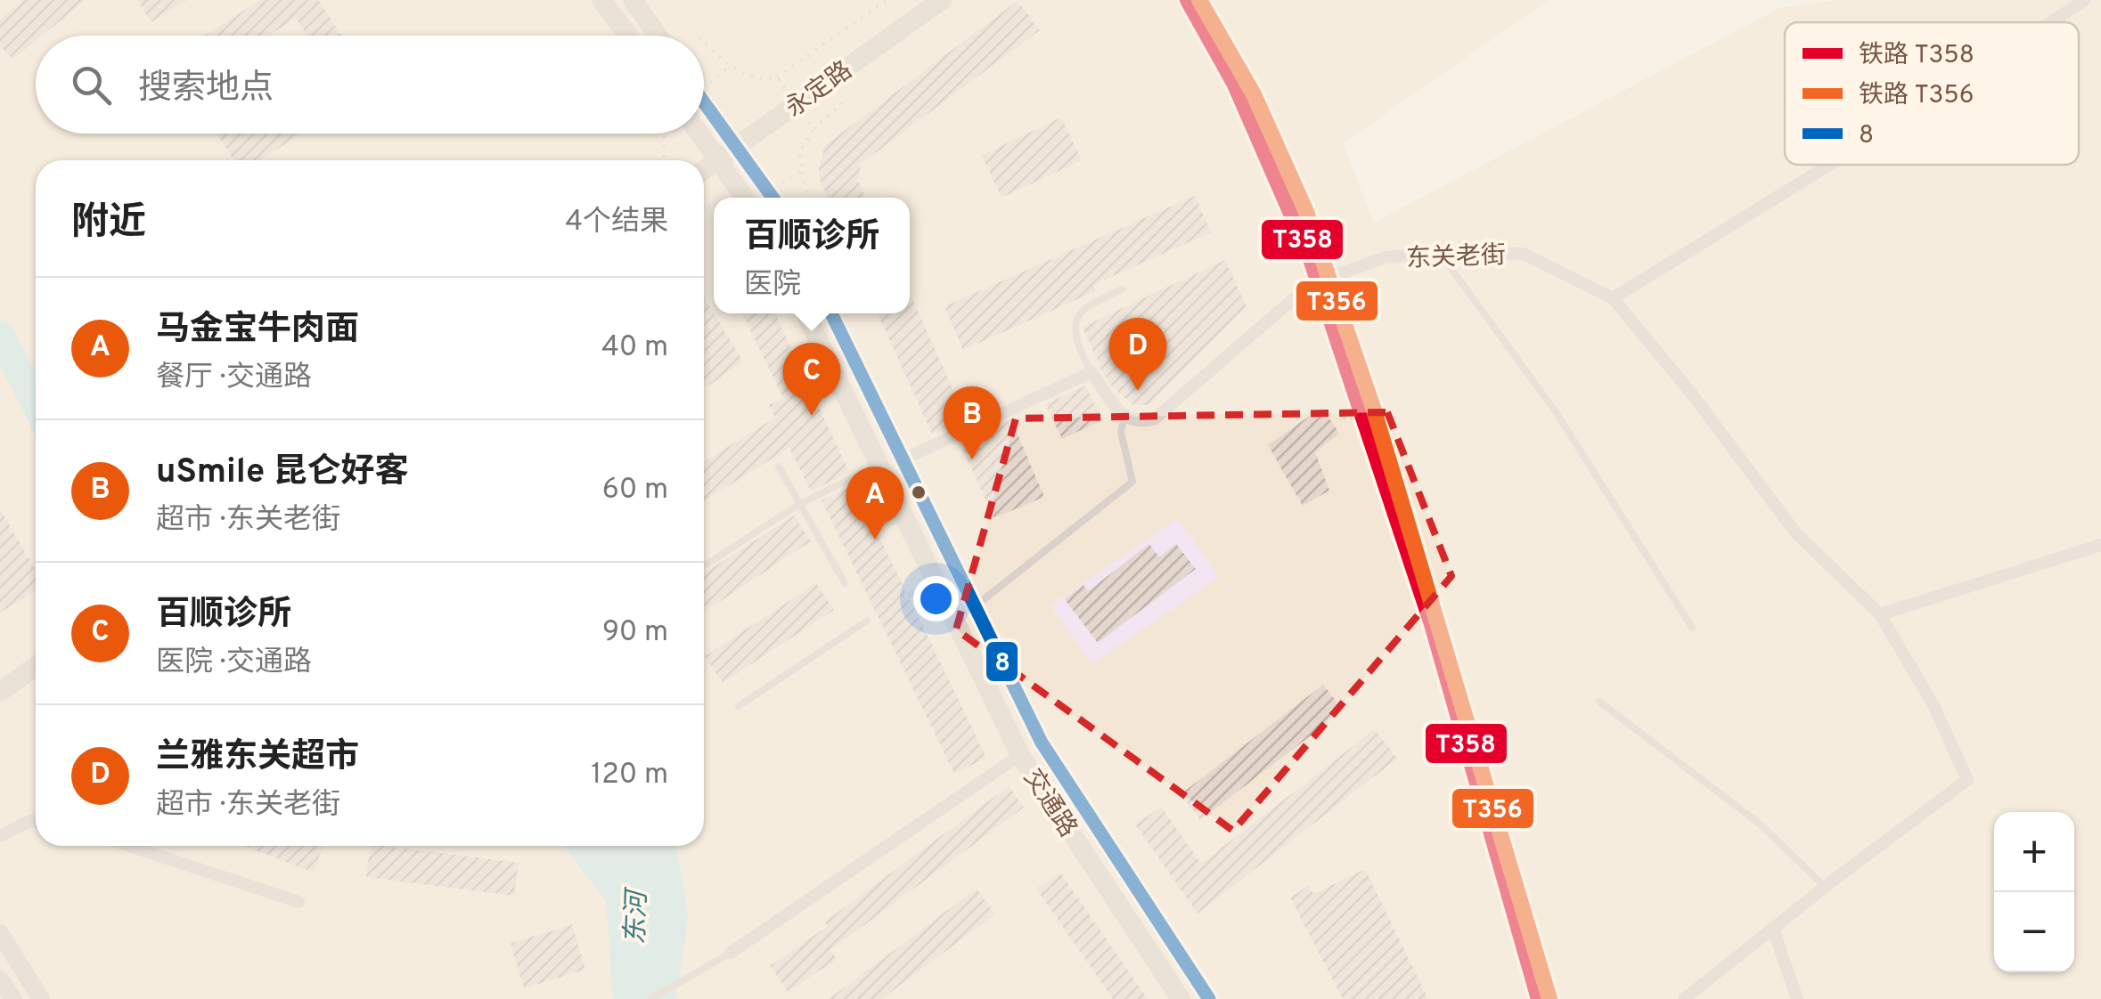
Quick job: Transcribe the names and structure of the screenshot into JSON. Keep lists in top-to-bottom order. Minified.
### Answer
{"streets":{"main road":["永定路","交通路"],"street":["东关老街"]},"water":["东河"],"lines":["rail line T358","rail line T356","transit line 8"],"legend":["铁路 T358","铁路 T356","8"],"page":{"search":"搜索地点","heading":["附近","4个结果"],"popup":["百顺诊所","医院"],"list":[{"mark":"A","name":"马金宝牛肉面","note":"餐厅 · 交通路","value":"40 m"},{"mark":"B","name":"uSmile 昆仑好客","note":"超市 · 东关老街","value":"60 m"},{"mark":"C","name":"百顺诊所","note":"医院 · 交通路","value":"90 m"},{"mark":"D","name":"兰雅东关超市","note":"超市 · 东关老街","value":"120 m"}],"pins":["D","C","B","A"],"map_buttons":["+","−"]}}
